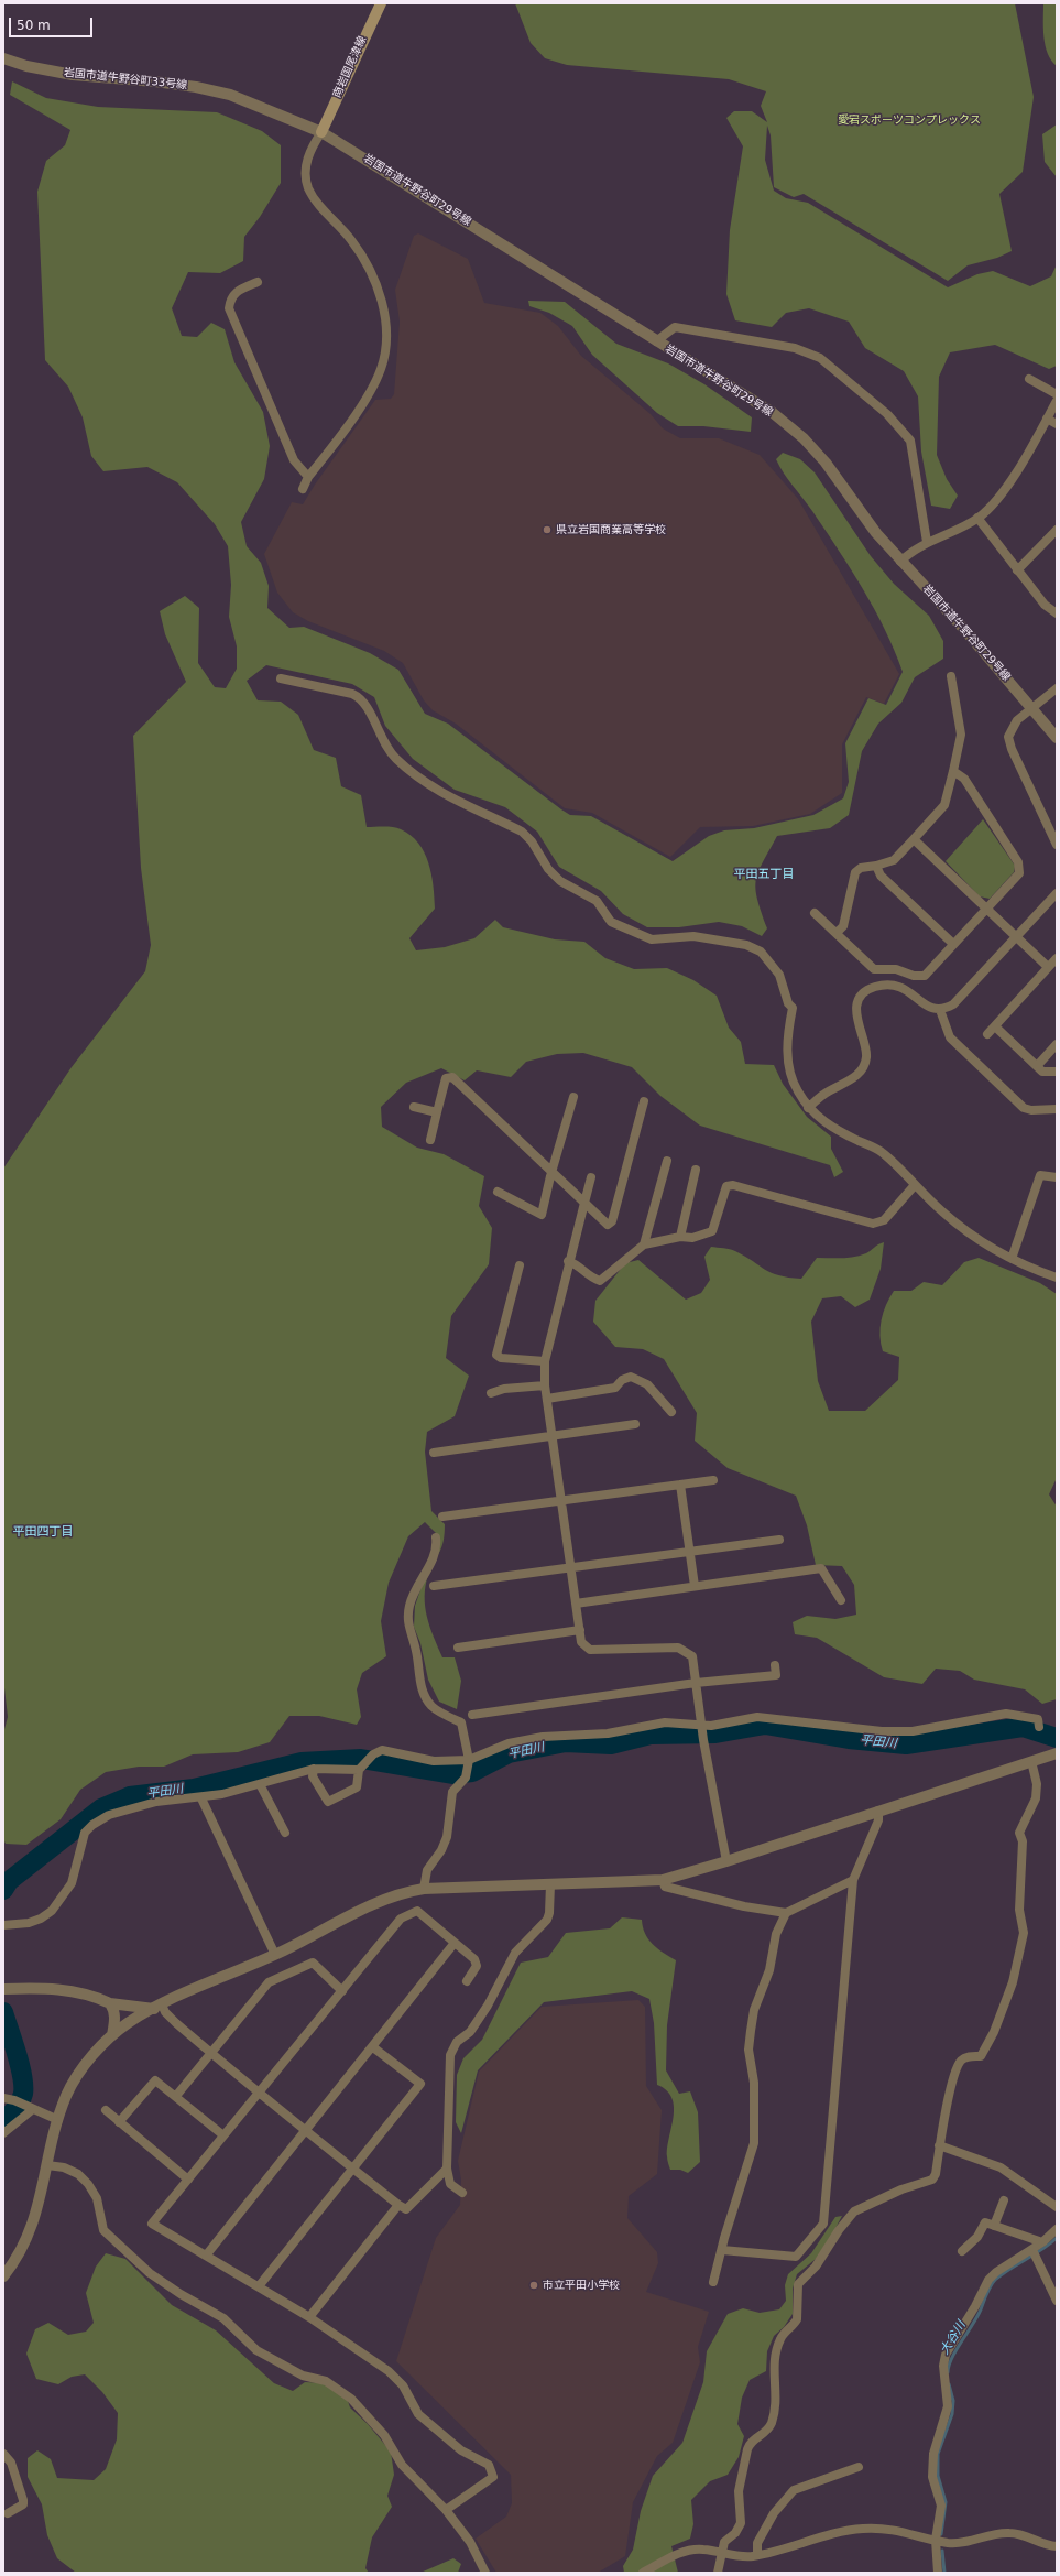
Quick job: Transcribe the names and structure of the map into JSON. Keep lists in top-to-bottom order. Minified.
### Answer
{"streets":{"main road":["南岩国尾津線"],"street":["岩国市道牛野谷町33号線","岩国市道牛野谷町29号線"]},"crossings":[["南岩国尾津線","岩国市道牛野谷町33号線"],["南岩国尾津線","岩国市道牛野谷町29号線"],["岩国市道牛野谷町33号線","岩国市道牛野谷町29号線"]],"districts":["平田五丁目","平田四丁目"],"water":["平田川","大谷川"],"parks":["愛宕スポーツコンプレックス"],"places":["県立岩国商業高等学校","市立平田小学校"],"scale_bar":"50 m"}
